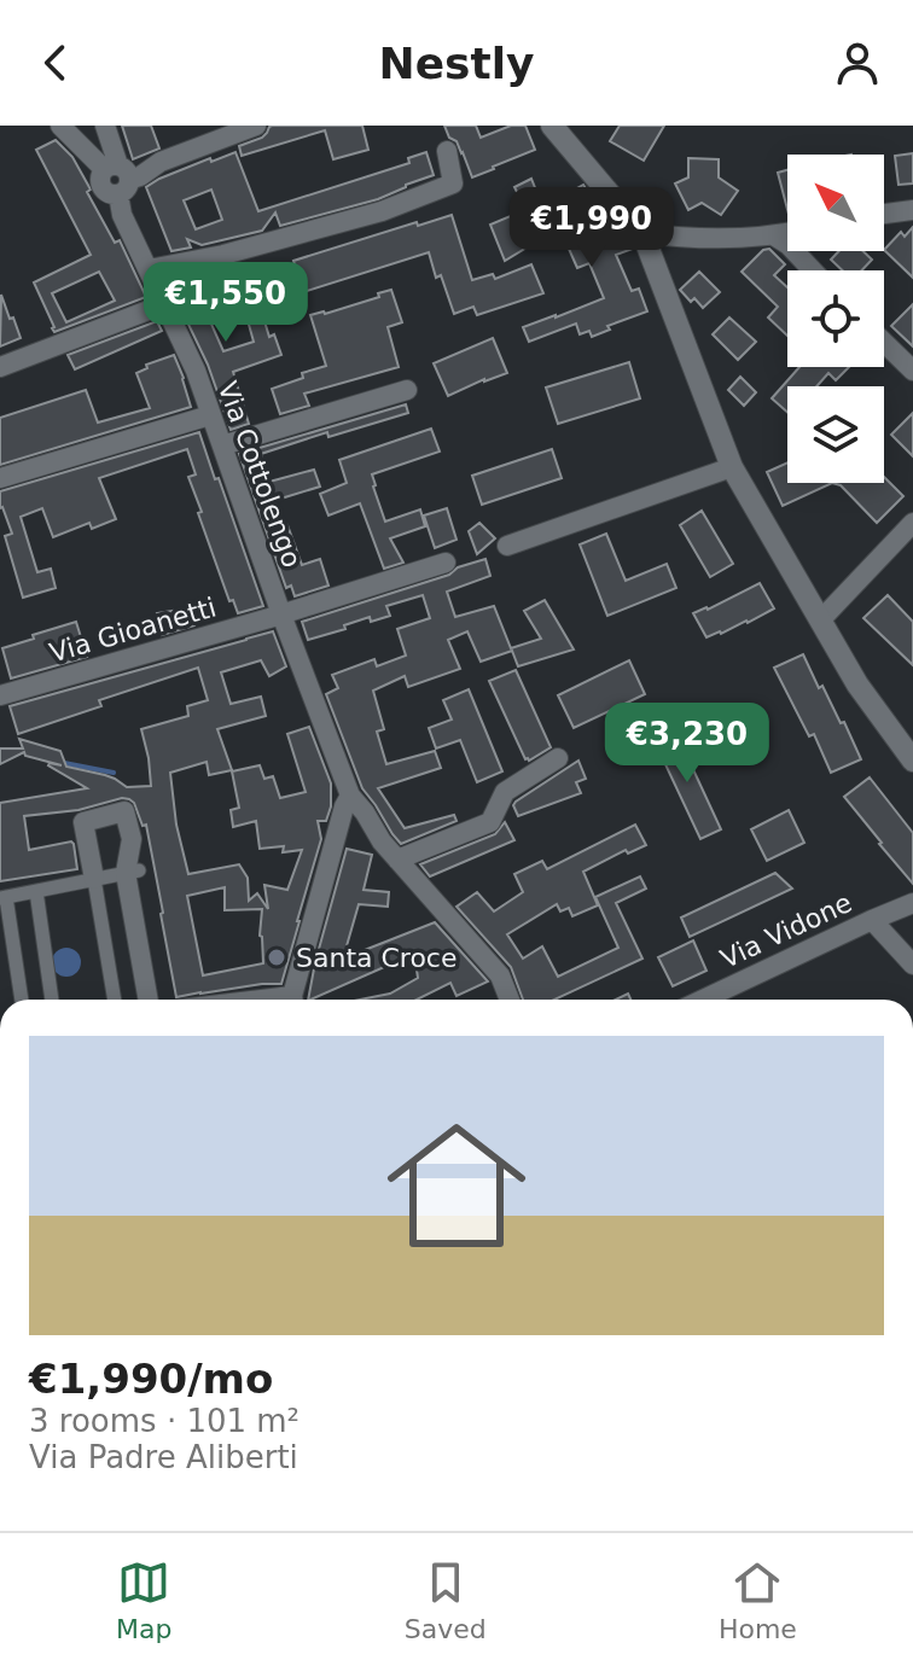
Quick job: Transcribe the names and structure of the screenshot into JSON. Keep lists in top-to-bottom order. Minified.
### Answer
{"streets":{"street":["Via Cottolengo","Via Gioanetti","Via Vidone"]},"crossings":[["Via Cottolengo","Via Gioanetti"]],"places":["Santa Croce"],"north":"top left","page":{"header":"Nestly","price":["€1,990","€1,550","€3,230"],"list":[{"name":"€1,990/mo","note":"3 rooms · 101 m² · Via Padre Aliberti"}],"tabs":["Map","Saved","Home"]}}
